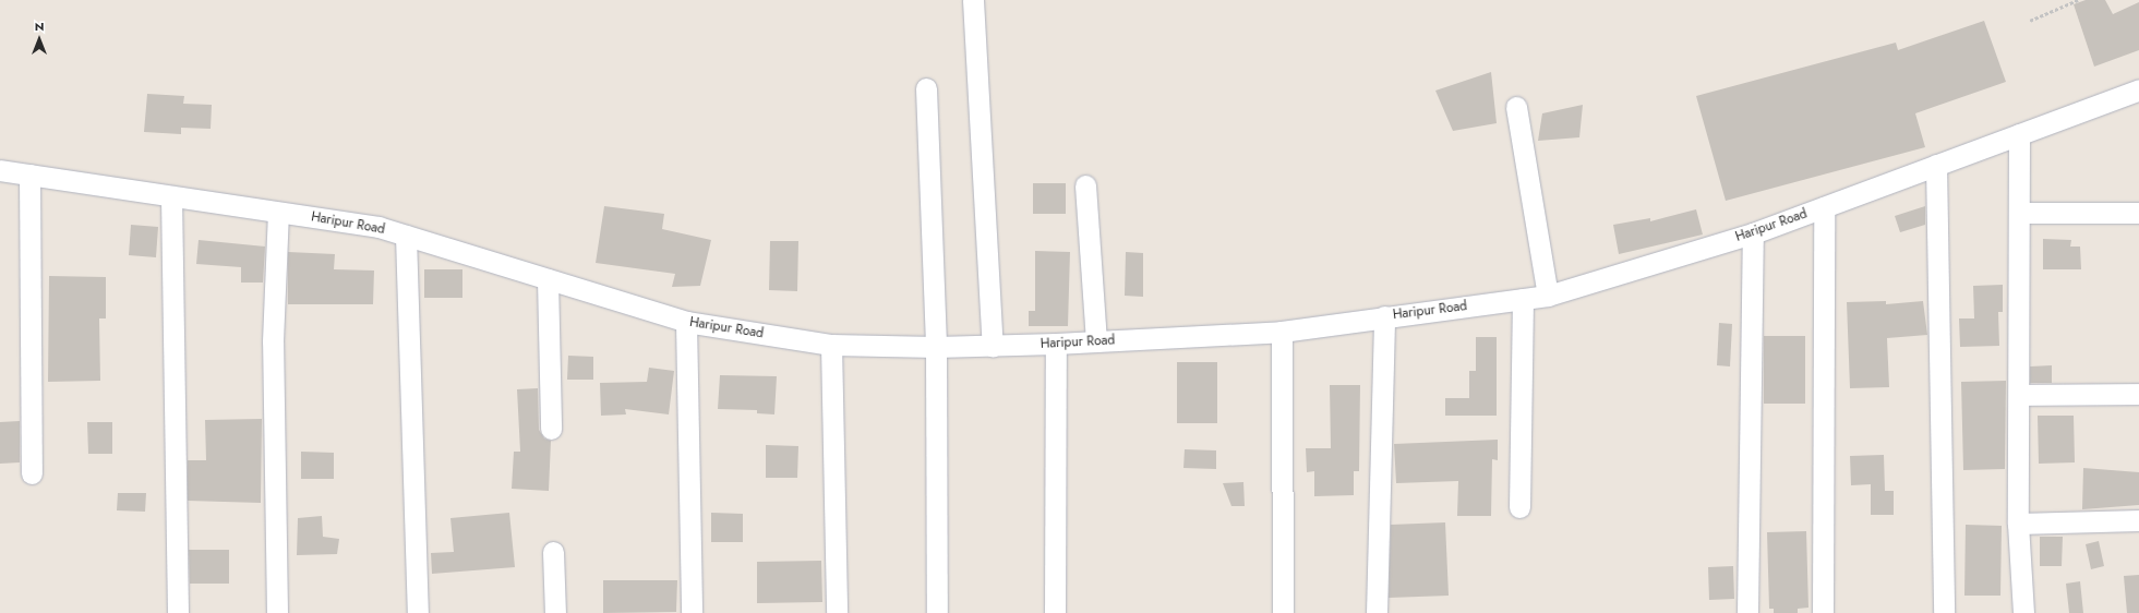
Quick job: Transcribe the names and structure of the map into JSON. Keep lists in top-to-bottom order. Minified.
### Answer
{"streets":{"street":["Haripur Road"]},"north":"top"}
